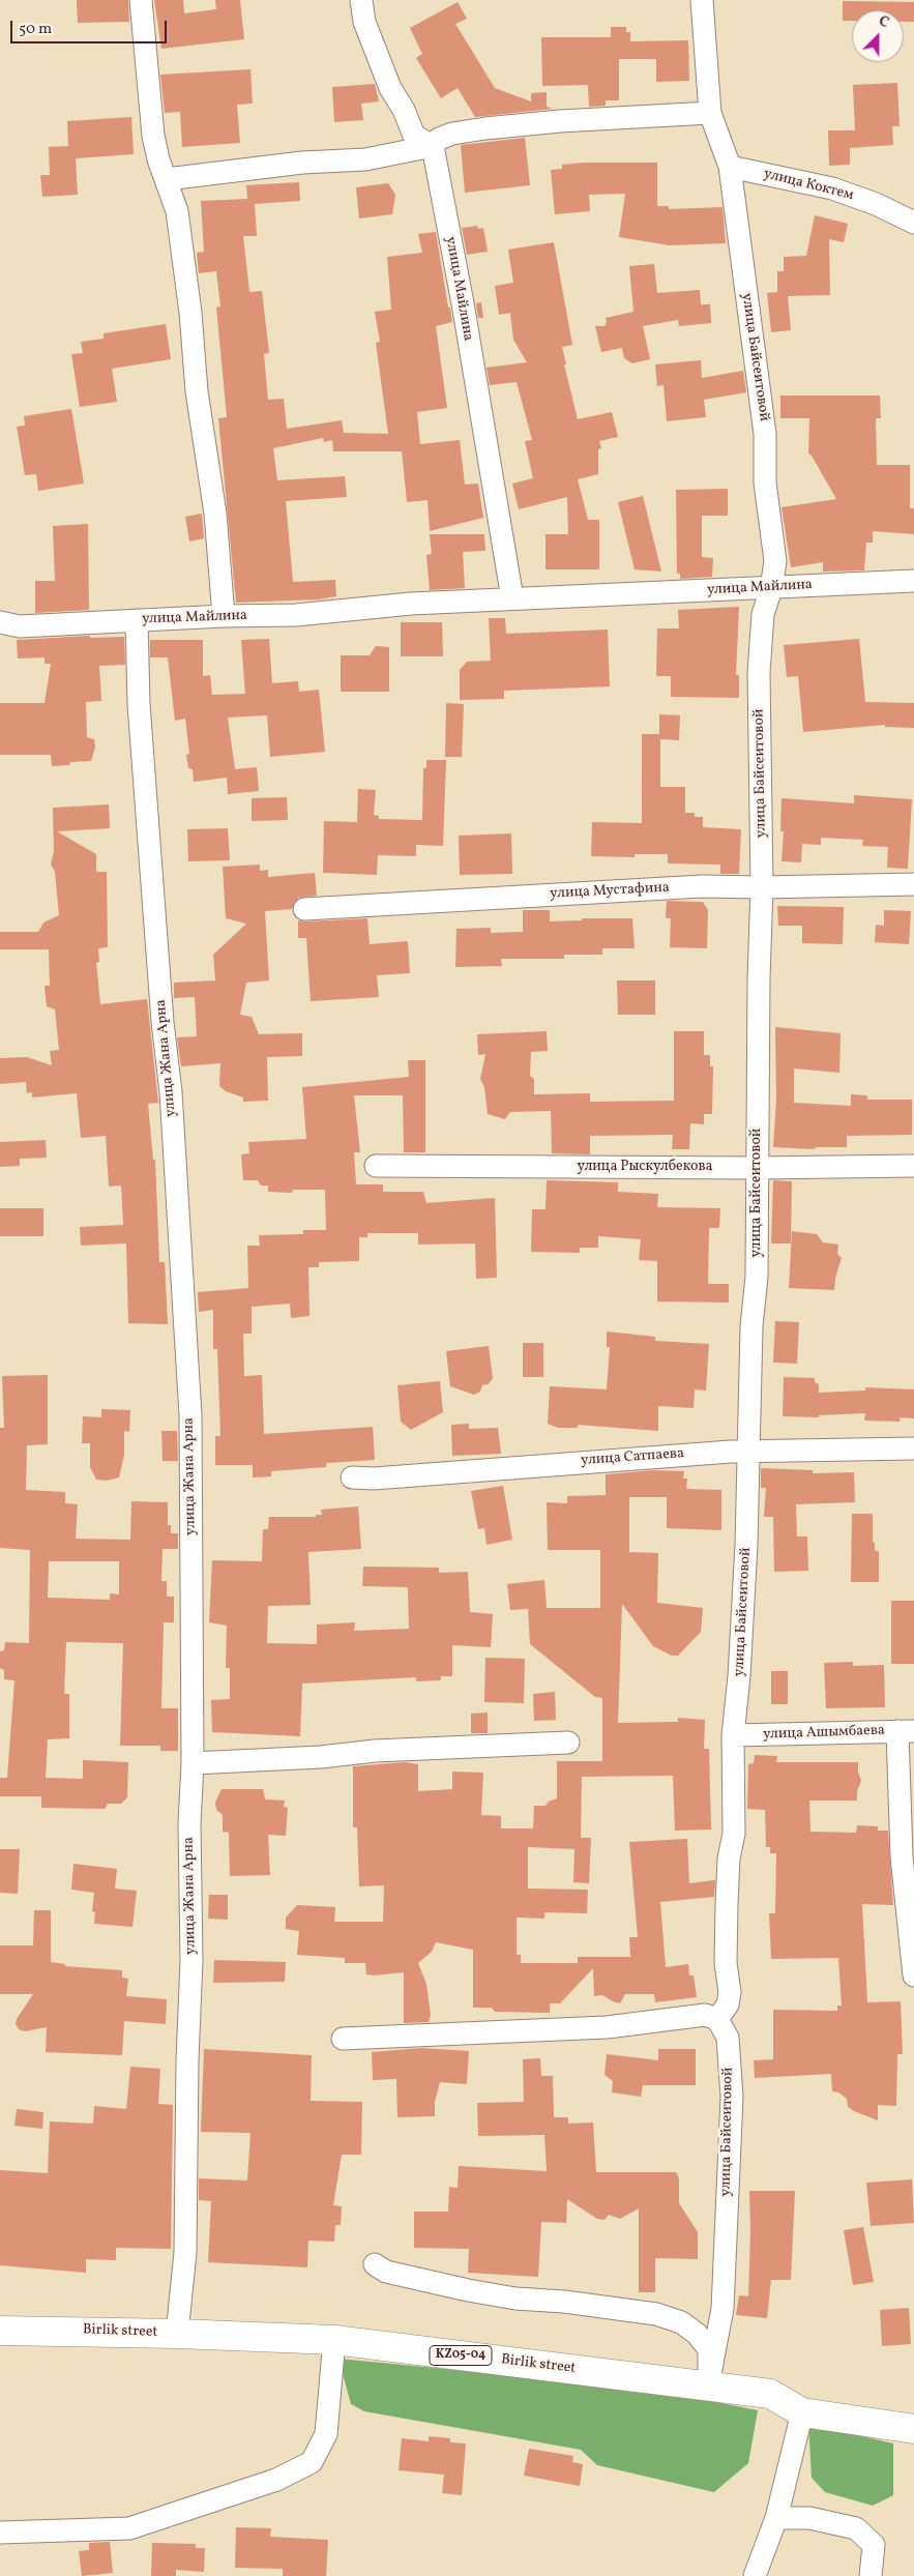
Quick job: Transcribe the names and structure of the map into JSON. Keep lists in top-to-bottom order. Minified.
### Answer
{"streets":{"main road":["Birlik street","KZ05-04"],"street":["улица Коктем","улица Майлина","улица Байсеитовой","улица Мустафина","улица Жана Арна","улица Рыскулбекова","улица Сатпаева","улица Ашымбаева"]},"crossings":[["улица Коктем","улица Байсеитовой"],["улица Майлина","улица Байсеитовой"],["улица Майлина","улица Жана Арна"],["улица Байсеитовой","улица Мустафина"],["улица Байсеитовой","улица Рыскулбекова"],["улица Байсеитовой","улица Сатпаева"],["улица Байсеитовой","улица Ашымбаева"],["улица Байсеитовой","Birlik street"],["улица Жана Арна","Birlik street"]],"scale_bar":"50 m","north":"top right"}
